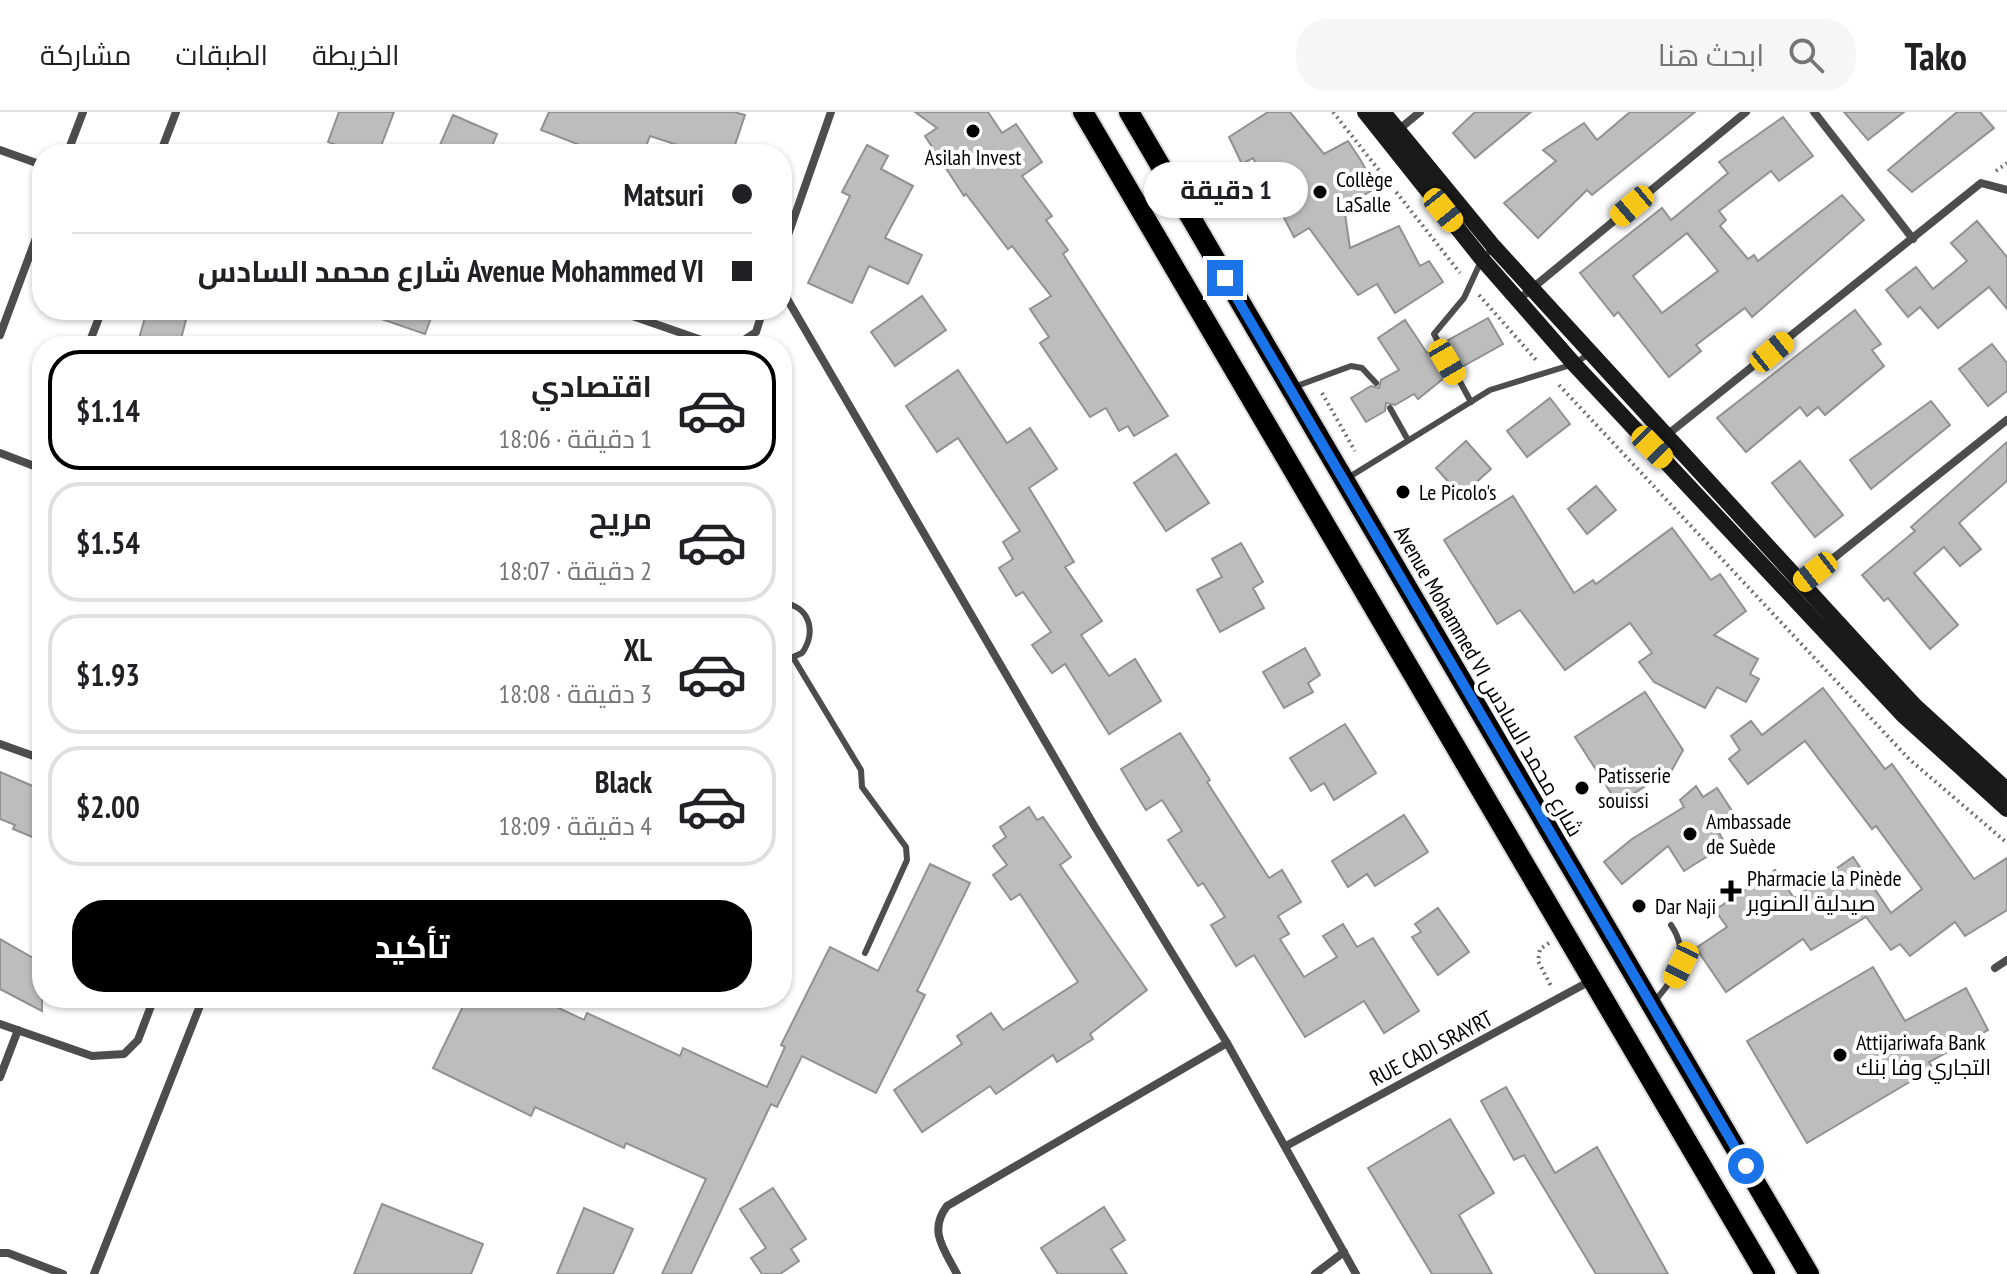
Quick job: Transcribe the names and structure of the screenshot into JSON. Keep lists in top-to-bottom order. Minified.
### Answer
{"streets":{"main road":["Avenue Mohammed VI شارع محمد السادس"],"street":["RUE CADI SRAYRT"]},"places":{"other":["Asilah Invest","Collège LaSalle","Le Picolo's","Patisserie souissi","Ambassade de Suède","Dar Naji","Attijariwafa Bank التجاري وفا بنك"],"health":["Pharmacie la Pinède صيدلية الصنوبر"]},"page":{"header":"Tako","search":"ابحث هنا","nav":["الخريطة","الطبقات","مشاركة"],"banner":["Matsuri","Avenue Mohammed VI شارع محمد السادس"],"bubble":"1 دقيقة","list":[{"name":"اقتصادي","note":"1 دقيقة · 18:06","value":"$1.14"},{"name":"مريح","note":"2 دقيقة · 18:07","value":"$1.54"},{"name":"XL","note":"3 دقيقة · 18:08","value":"$1.93"},{"name":"Black","note":"4 دقيقة · 18:09","value":"$2.00"}],"buttons":"تأكيد"}}
